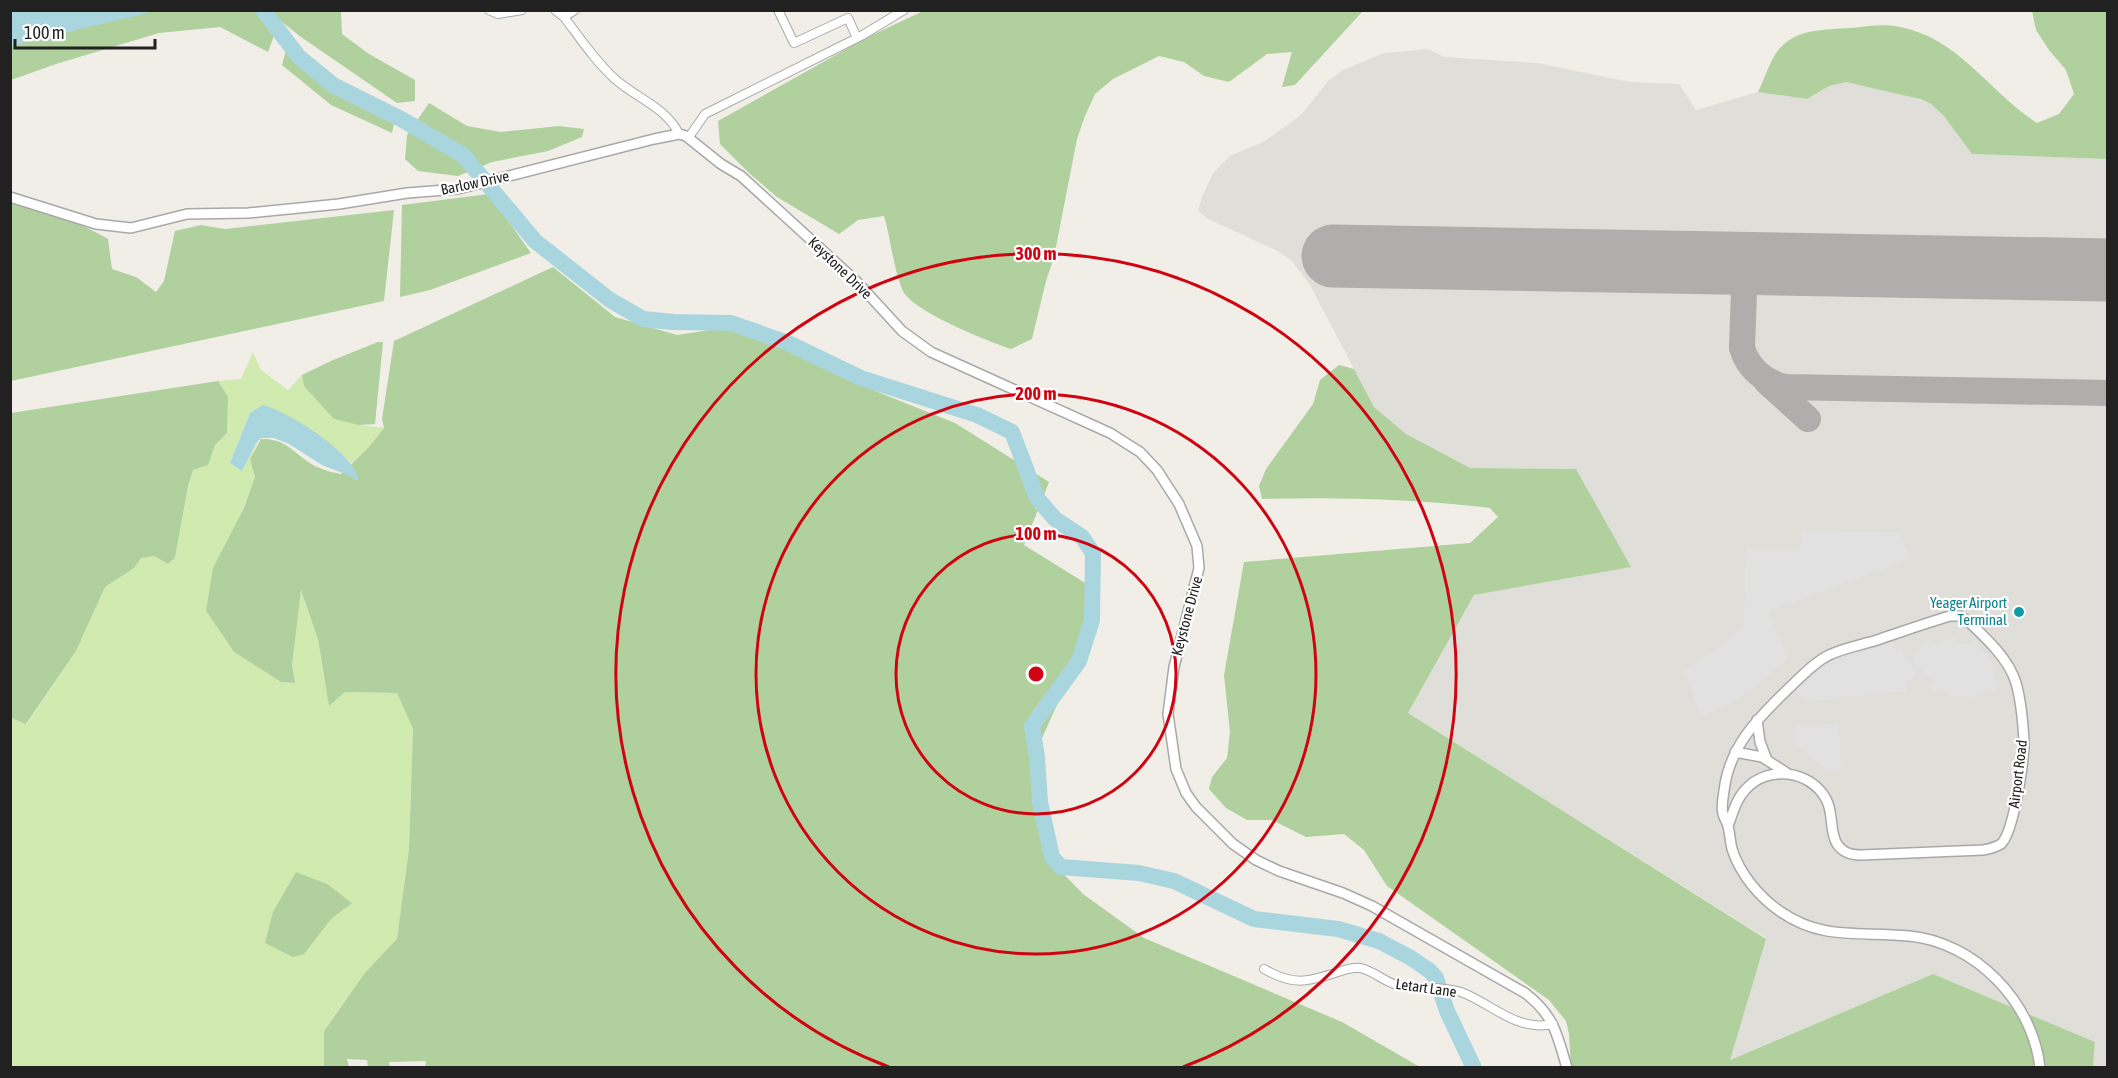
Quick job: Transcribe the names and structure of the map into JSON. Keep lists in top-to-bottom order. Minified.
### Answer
{"streets":{"street":["Barlow Drive","Keystone Drive","Airport Road","Letart Lane"]},"crossings":[["Keystone Drive","Letart Lane"]],"places":["Yeager Airport Terminal"],"scale_bar":"100 m","rings":["300 m","200 m","100 m"]}
